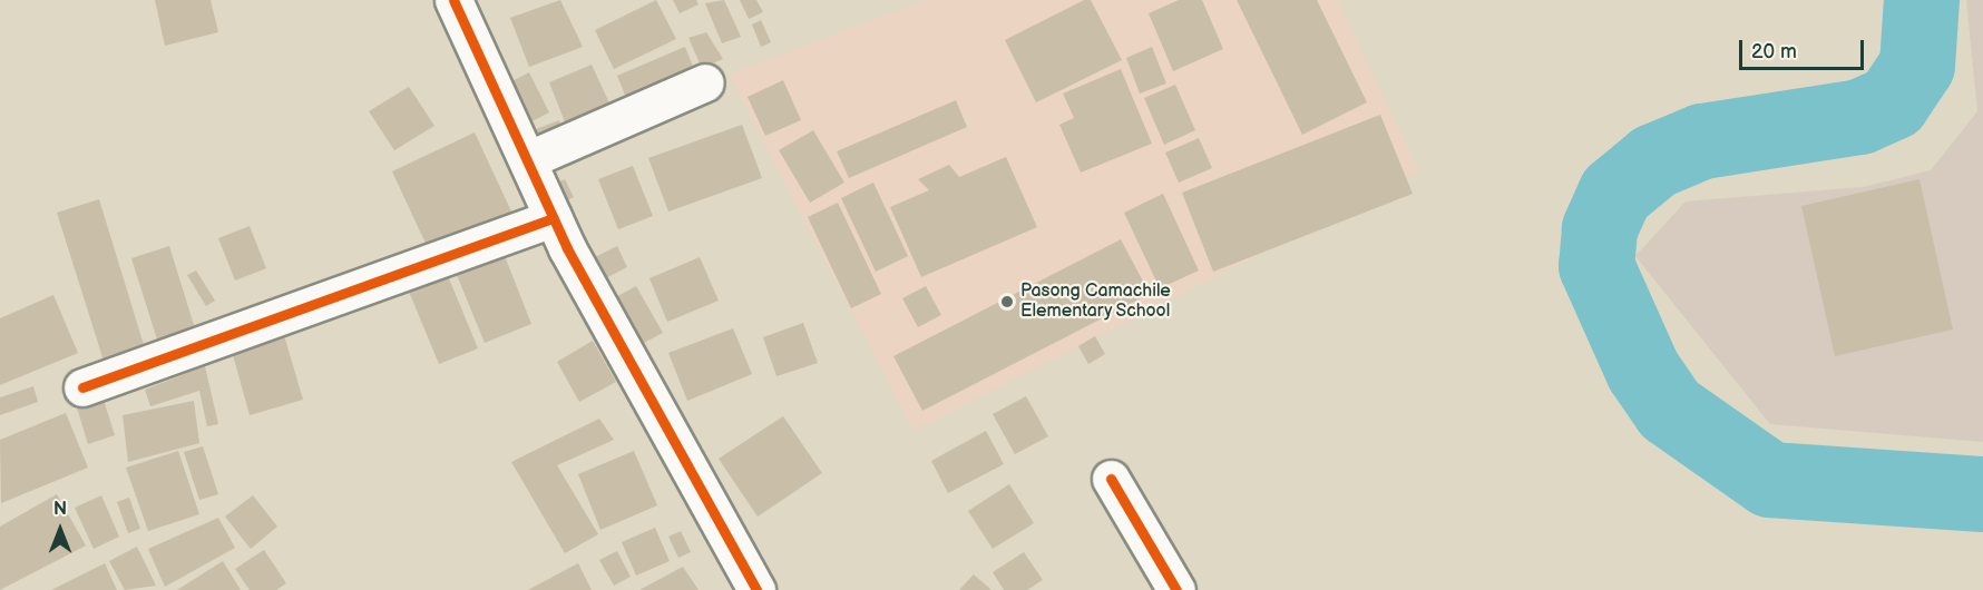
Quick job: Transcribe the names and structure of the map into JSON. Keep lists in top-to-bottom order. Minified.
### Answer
{"places":["Pasong Camachile Elementary School"],"scale_bar":"20 m","north":"top"}
